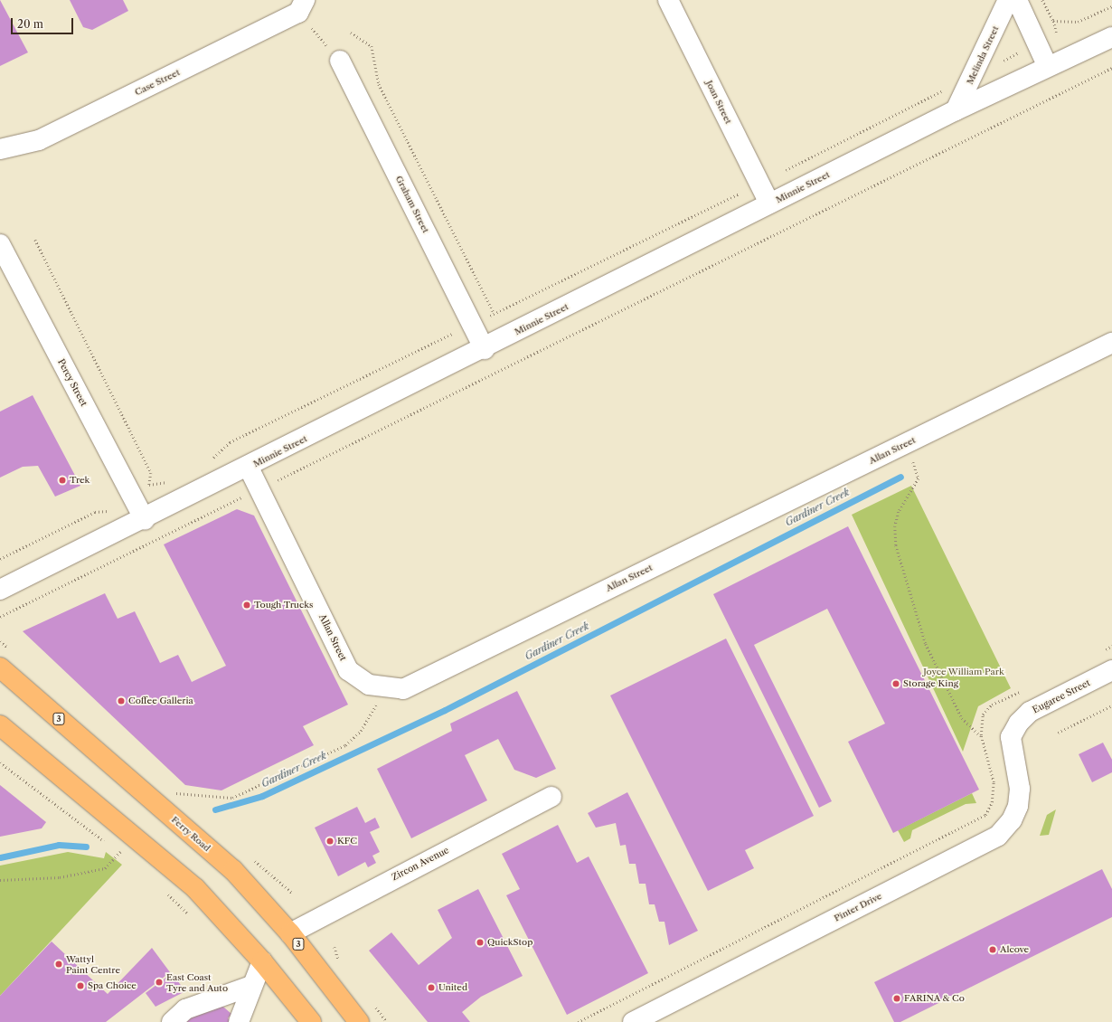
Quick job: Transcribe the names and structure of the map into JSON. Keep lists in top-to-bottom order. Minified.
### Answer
{"streets":{"main road":["3","Ferry Road"],"street":["Melinda Street","Case Street","Joan Street","Minnie Street","Graham Street","Percy Street","Allan Street","Eugaree Street","Zircon Avenue","Pinter Drive"]},"crossings":[["Melinda Street","Minnie Street"],["Joan Street","Minnie Street"],["Minnie Street","Graham Street"],["Minnie Street","Percy Street"],["Minnie Street","Allan Street"],["Eugaree Street","Pinter Drive"],["Ferry Road","Zircon Avenue"]],"water":["Gardiner Creek"],"parks":["Joyce William Park"],"places":["Trek","Tough Trucks","Storage King","Coffee Galleria","KFC","QuickStop","Alcove","Wattyl Paint Centre","East Coast Tyre and Auto","Spa Choice","United","FARINA & Co"],"scale_bar":"20 m"}
